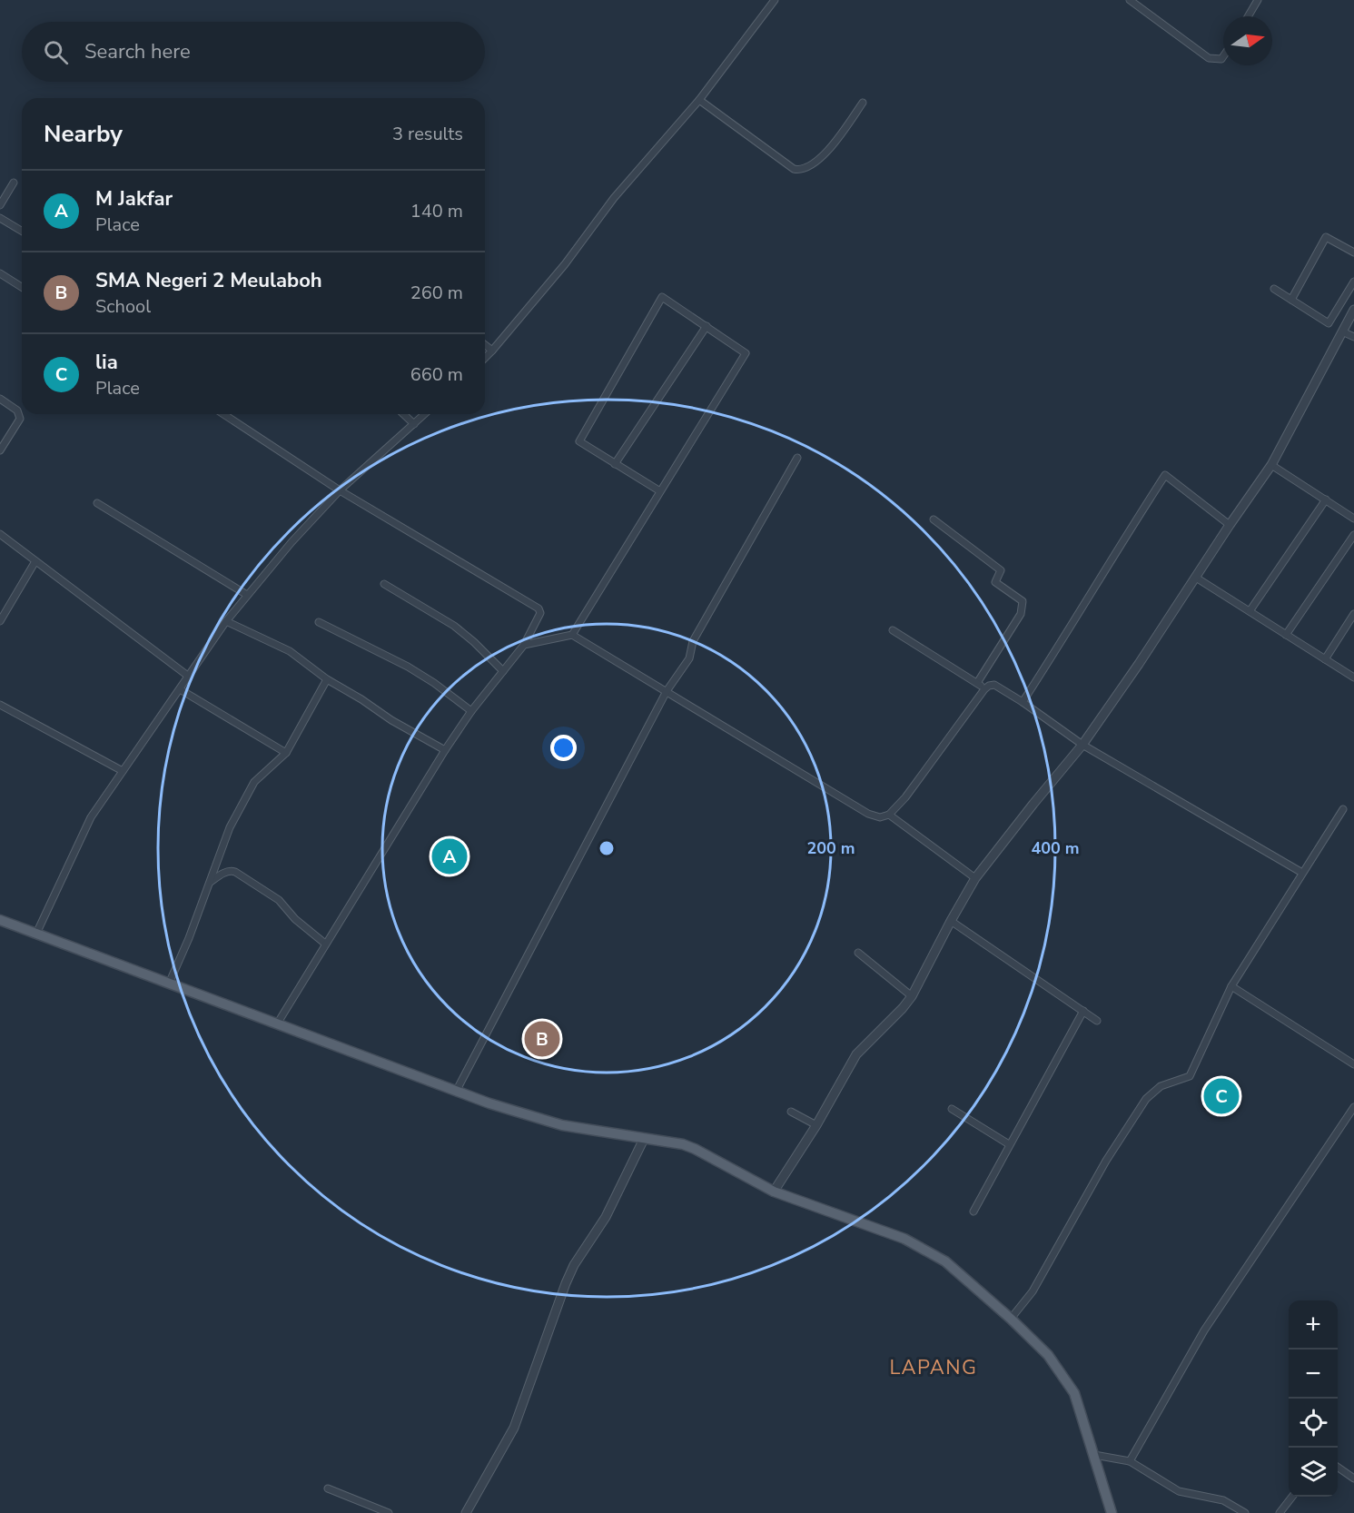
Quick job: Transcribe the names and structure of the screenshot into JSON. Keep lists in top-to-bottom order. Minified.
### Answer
{"districts":["LAPANG"],"north":"right","page":{"search":"Search here","heading":["Nearby","3 results"],"list":[{"mark":"A","name":"M Jakfar","note":"Place","value":"140 m"},{"mark":"B","name":"SMA Negeri 2 Meulaboh","note":"School","value":"260 m"},{"mark":"C","name":"lia","note":"Place","value":"660 m"}],"pins":["A","B","C"],"map_buttons":["+","−"]},"rings":["200 m","400 m"]}
